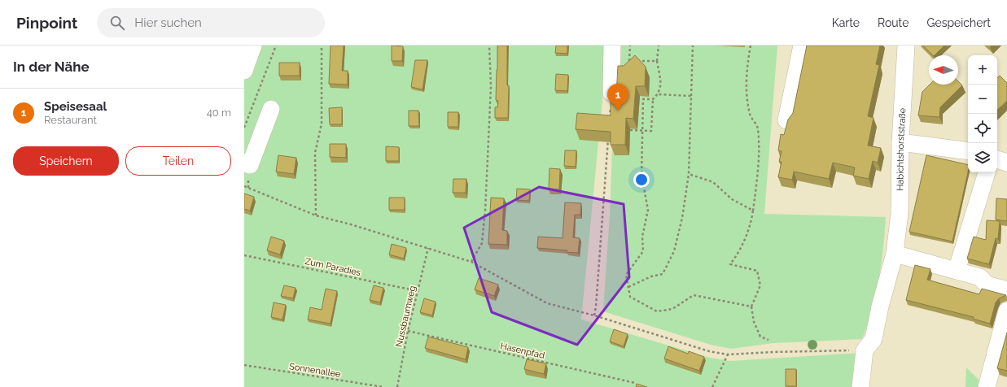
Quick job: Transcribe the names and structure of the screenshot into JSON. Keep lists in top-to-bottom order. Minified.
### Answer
{"streets":{"street":["Habichtshorststraße"],"path":["Zum Paradies","Nussbaumweg","Hasenpfad","Sonnenallee"]},"crossings":[["Zum Paradies","Nussbaumweg"],["Nussbaumweg","Hasenpfad"]],"north":"left","page":{"header":"Pinpoint","search":"Hier suchen","nav":["Karte","Route","Gespeichert"],"heading":"In der Nähe","map_buttons":["+","−"],"pins":"1","list":[{"mark":"1","name":"Speisesaal","note":"Restaurant","value":"40 m"}],"buttons":["Speichern","Teilen"]}}
